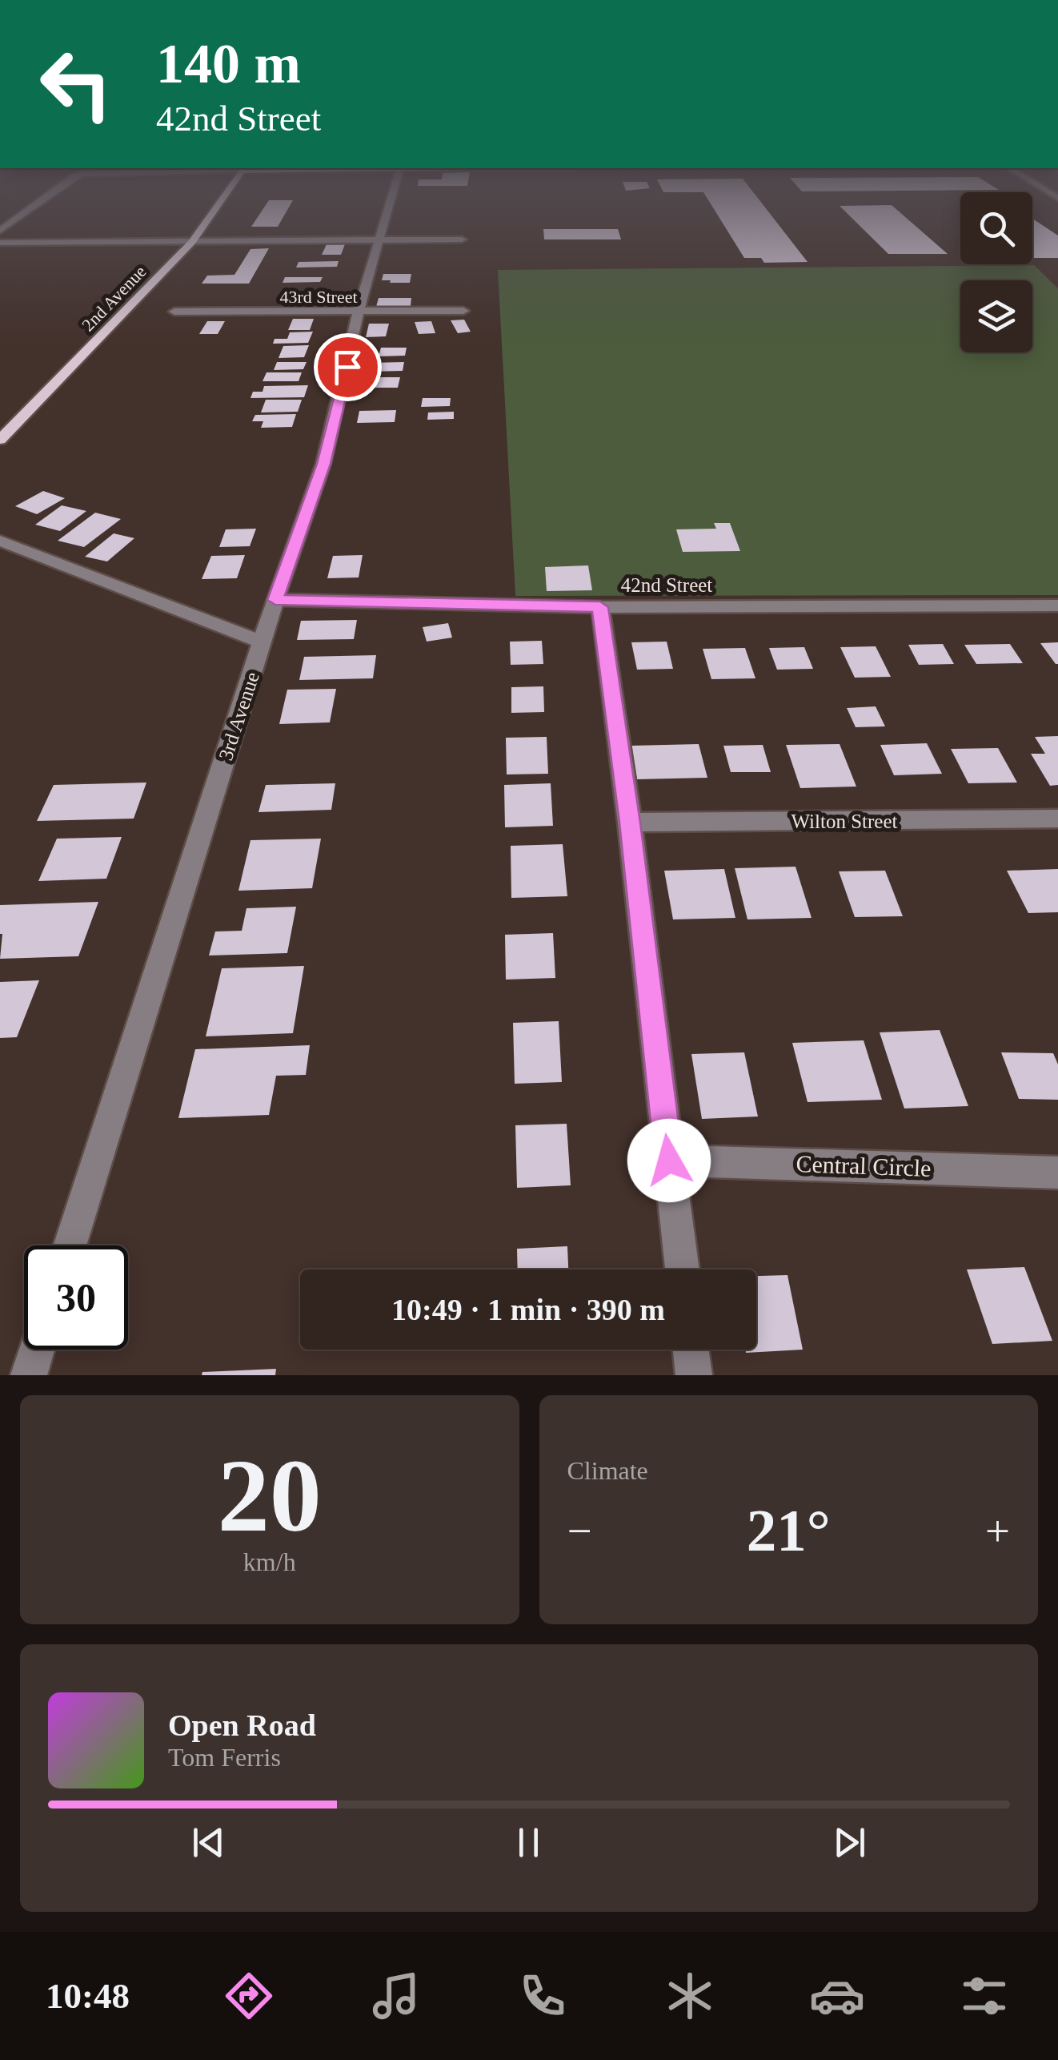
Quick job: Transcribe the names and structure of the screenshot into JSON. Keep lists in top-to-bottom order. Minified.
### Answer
{"streets":{"main road":["2nd Avenue"],"street":["43rd Street","42nd Street","3rd Avenue","Wilton Street","Central Circle"]},"crossings":[["43rd Street","3rd Avenue"],["42nd Street","3rd Avenue"]],"page":{"turn":["140 m","42nd Street"],"limit":"30","trip":"10:49 · 1 min · 390 m","tile":[["20","km/h"],"Climate"],"heat":["−","21°","+"],"song":["Open Road","Tom Ferris"],"tabs":"10:48"}}
